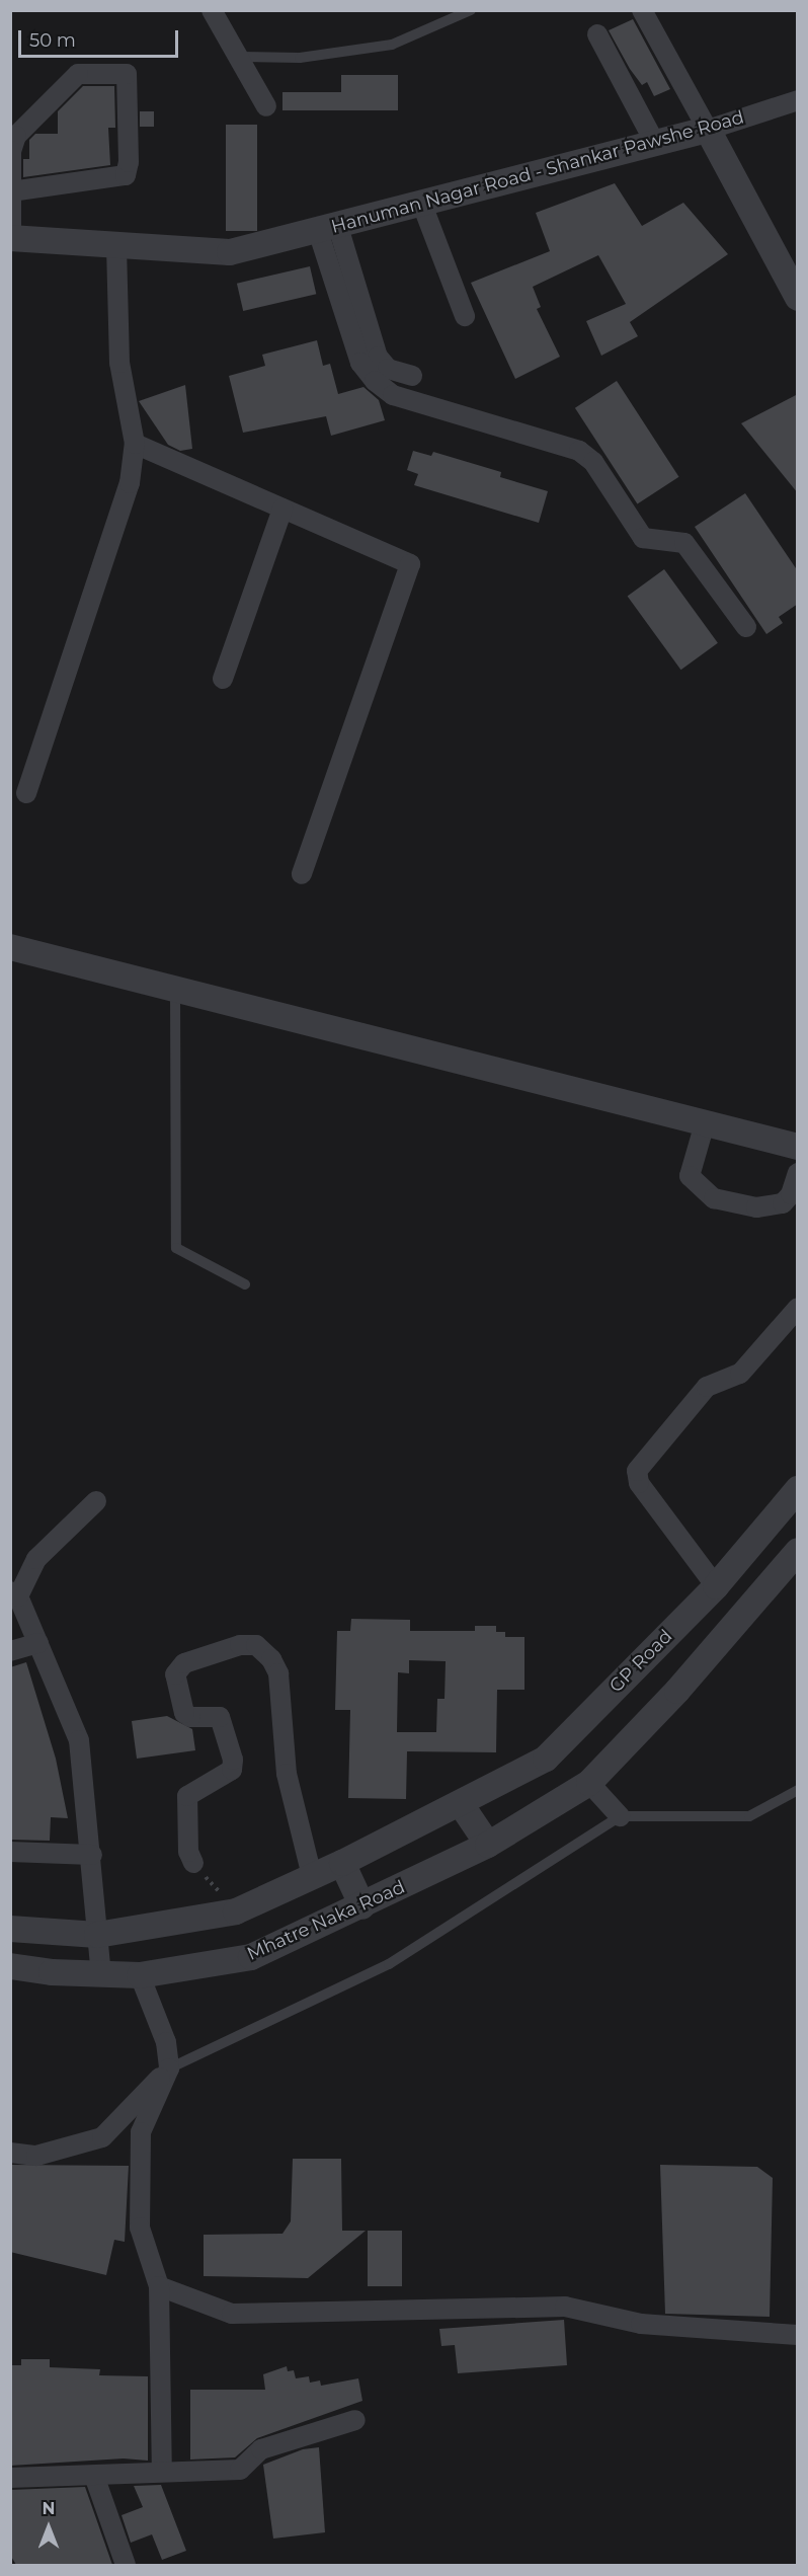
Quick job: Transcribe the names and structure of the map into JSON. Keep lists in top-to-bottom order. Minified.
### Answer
{"streets":{"street":["Hanuman Nagar Road - Shankar Pawshe Road","GP Road","Mhatre Naka Road"]},"scale_bar":"50 m","north":"top"}
